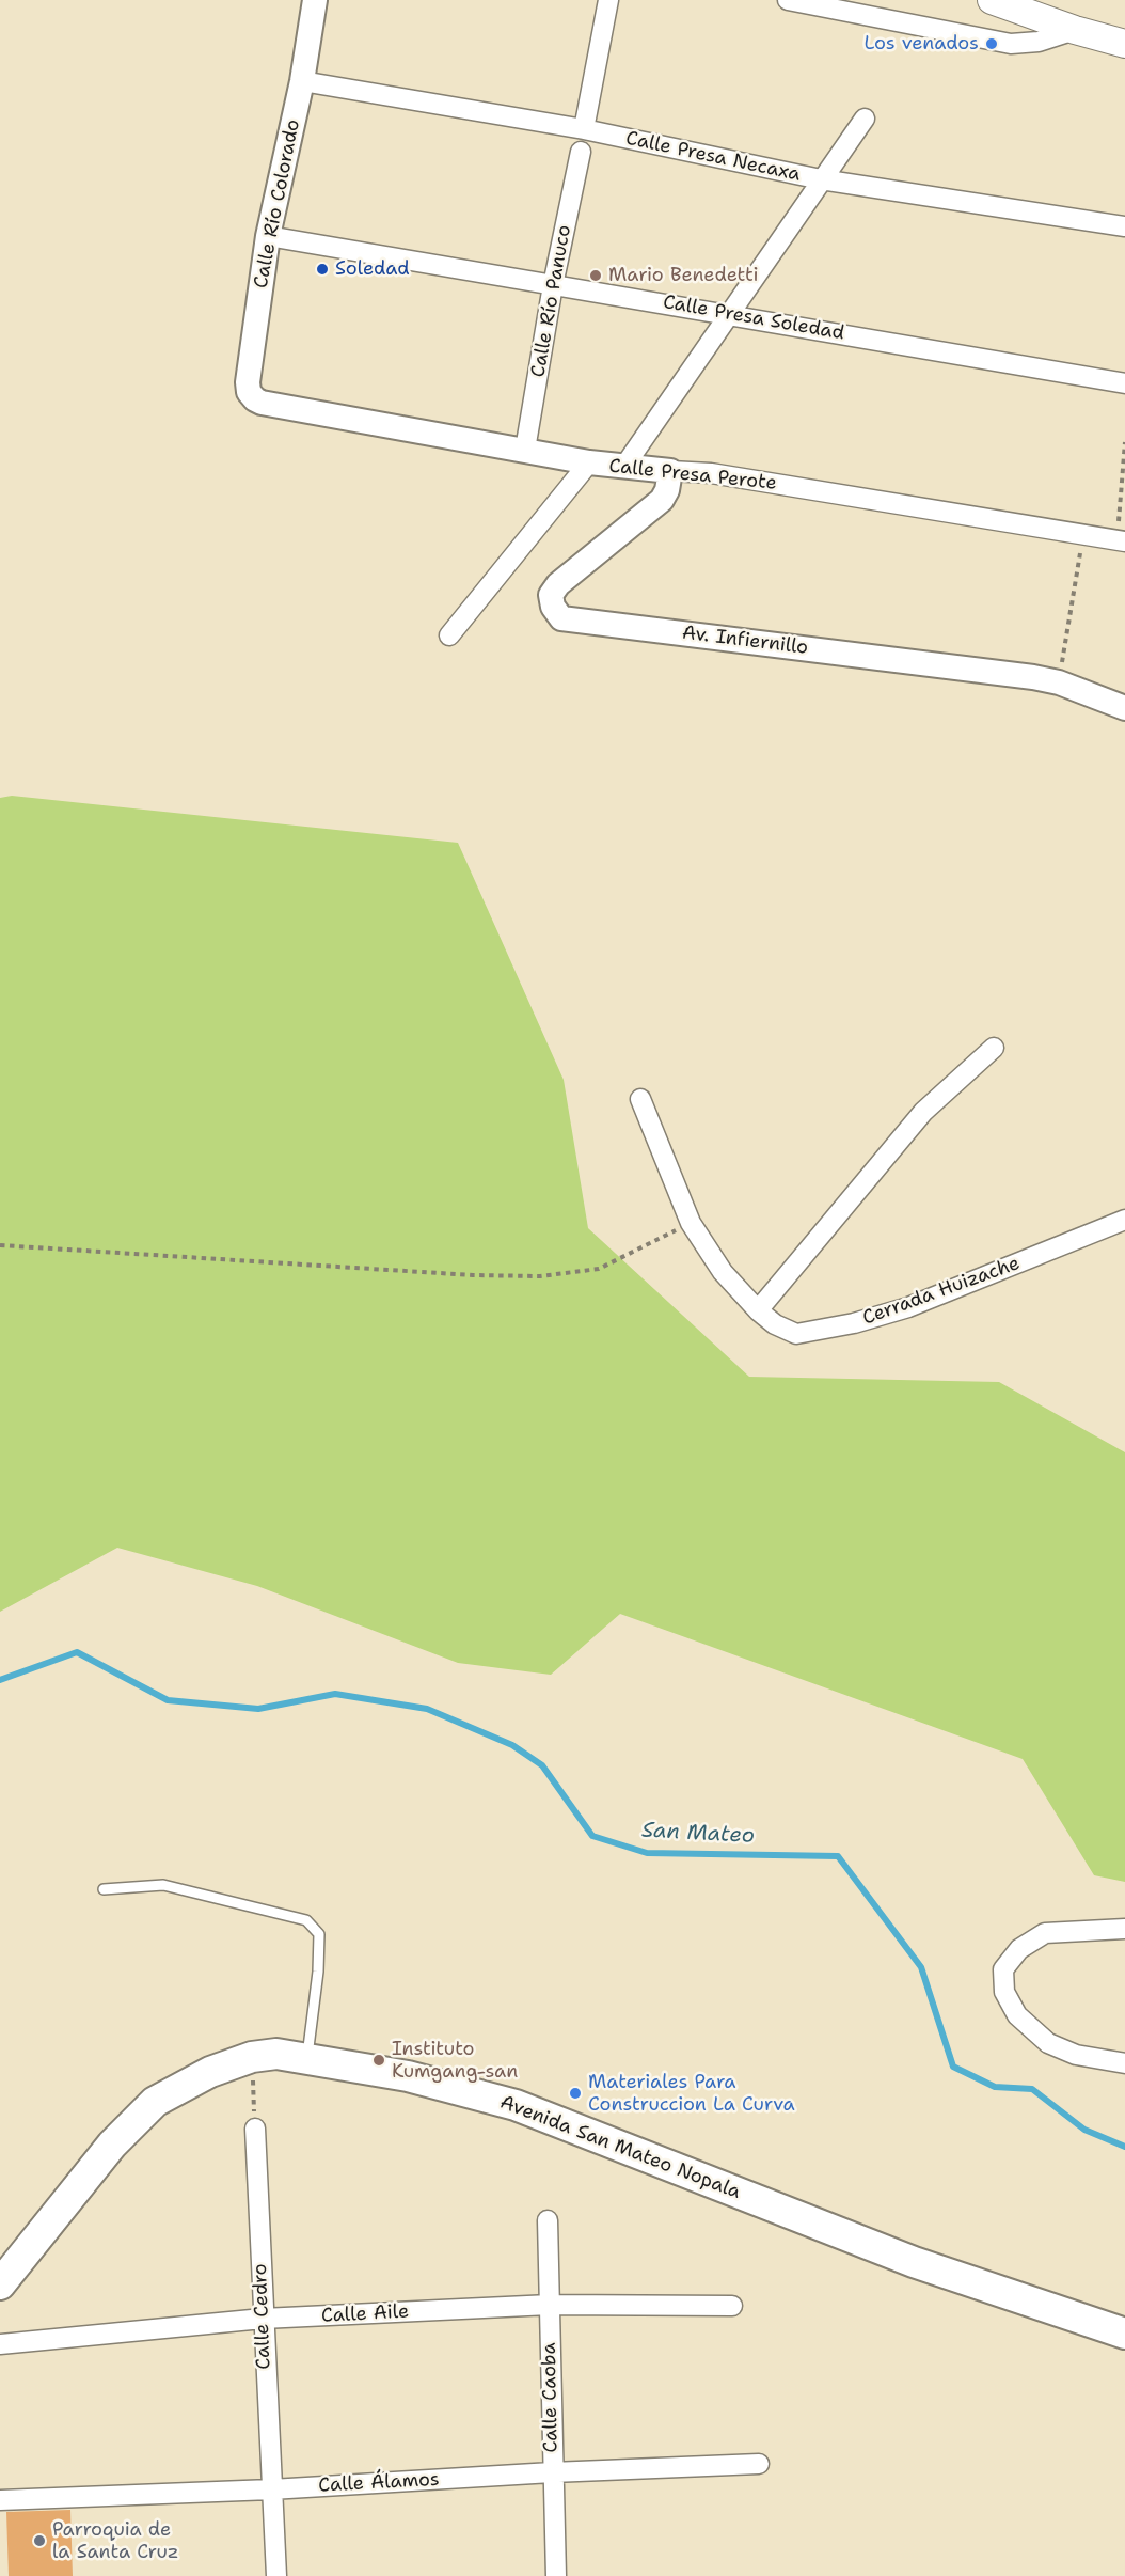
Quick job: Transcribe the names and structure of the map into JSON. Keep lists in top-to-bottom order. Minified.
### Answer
{"streets":{"main road":["Avenida San Mateo Nopala"],"street":["Calle Presa Necaxa","Calle Río Colorado","Calle Río Panuco","Calle Presa Soledad","Calle Presa Perote","Av. Infiernillo","Cerrada Huizache","Calle Aile","Calle Cedro","Calle Caoba","Calle Álamos"]},"crossings":[["Calle Presa Necaxa","Calle Río Colorado"],["Calle Río Colorado","Calle Presa Soledad"],["Calle Río Colorado","Calle Presa Perote"],["Calle Río Panuco","Calle Presa Soledad"],["Calle Río Panuco","Calle Presa Perote"],["Calle Presa Perote","Av. Infiernillo"],["Calle Aile","Calle Cedro"],["Calle Aile","Calle Caoba"],["Calle Cedro","Calle Álamos"],["Calle Caoba","Calle Álamos"]],"water":["San Mateo"],"places":["Los venados","Soledad","Mario Benedetti","Instituto Kumgang-san","Materiales Para Construccion La Curva","Parroquia de la Santa Cruz"]}
